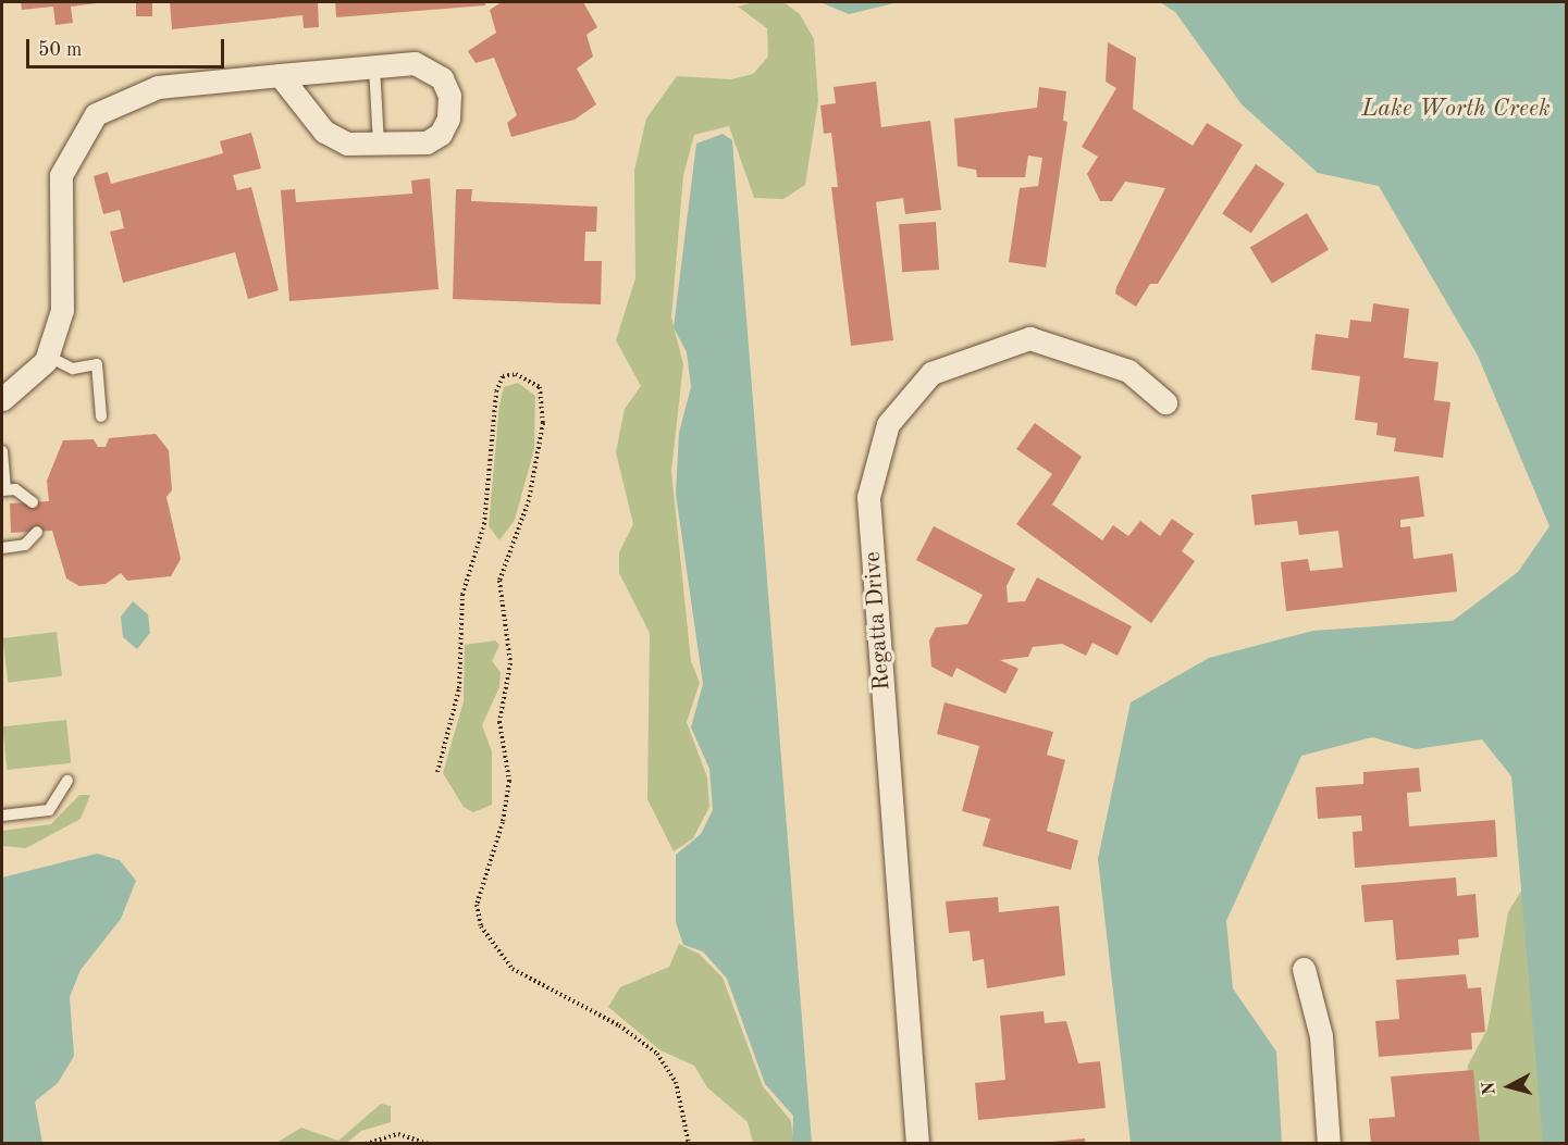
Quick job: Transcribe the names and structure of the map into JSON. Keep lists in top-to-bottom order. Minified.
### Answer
{"streets":{"street":["Regatta Drive"]},"water":["Lake Worth Creek"],"scale_bar":"50 m","north":"left"}
